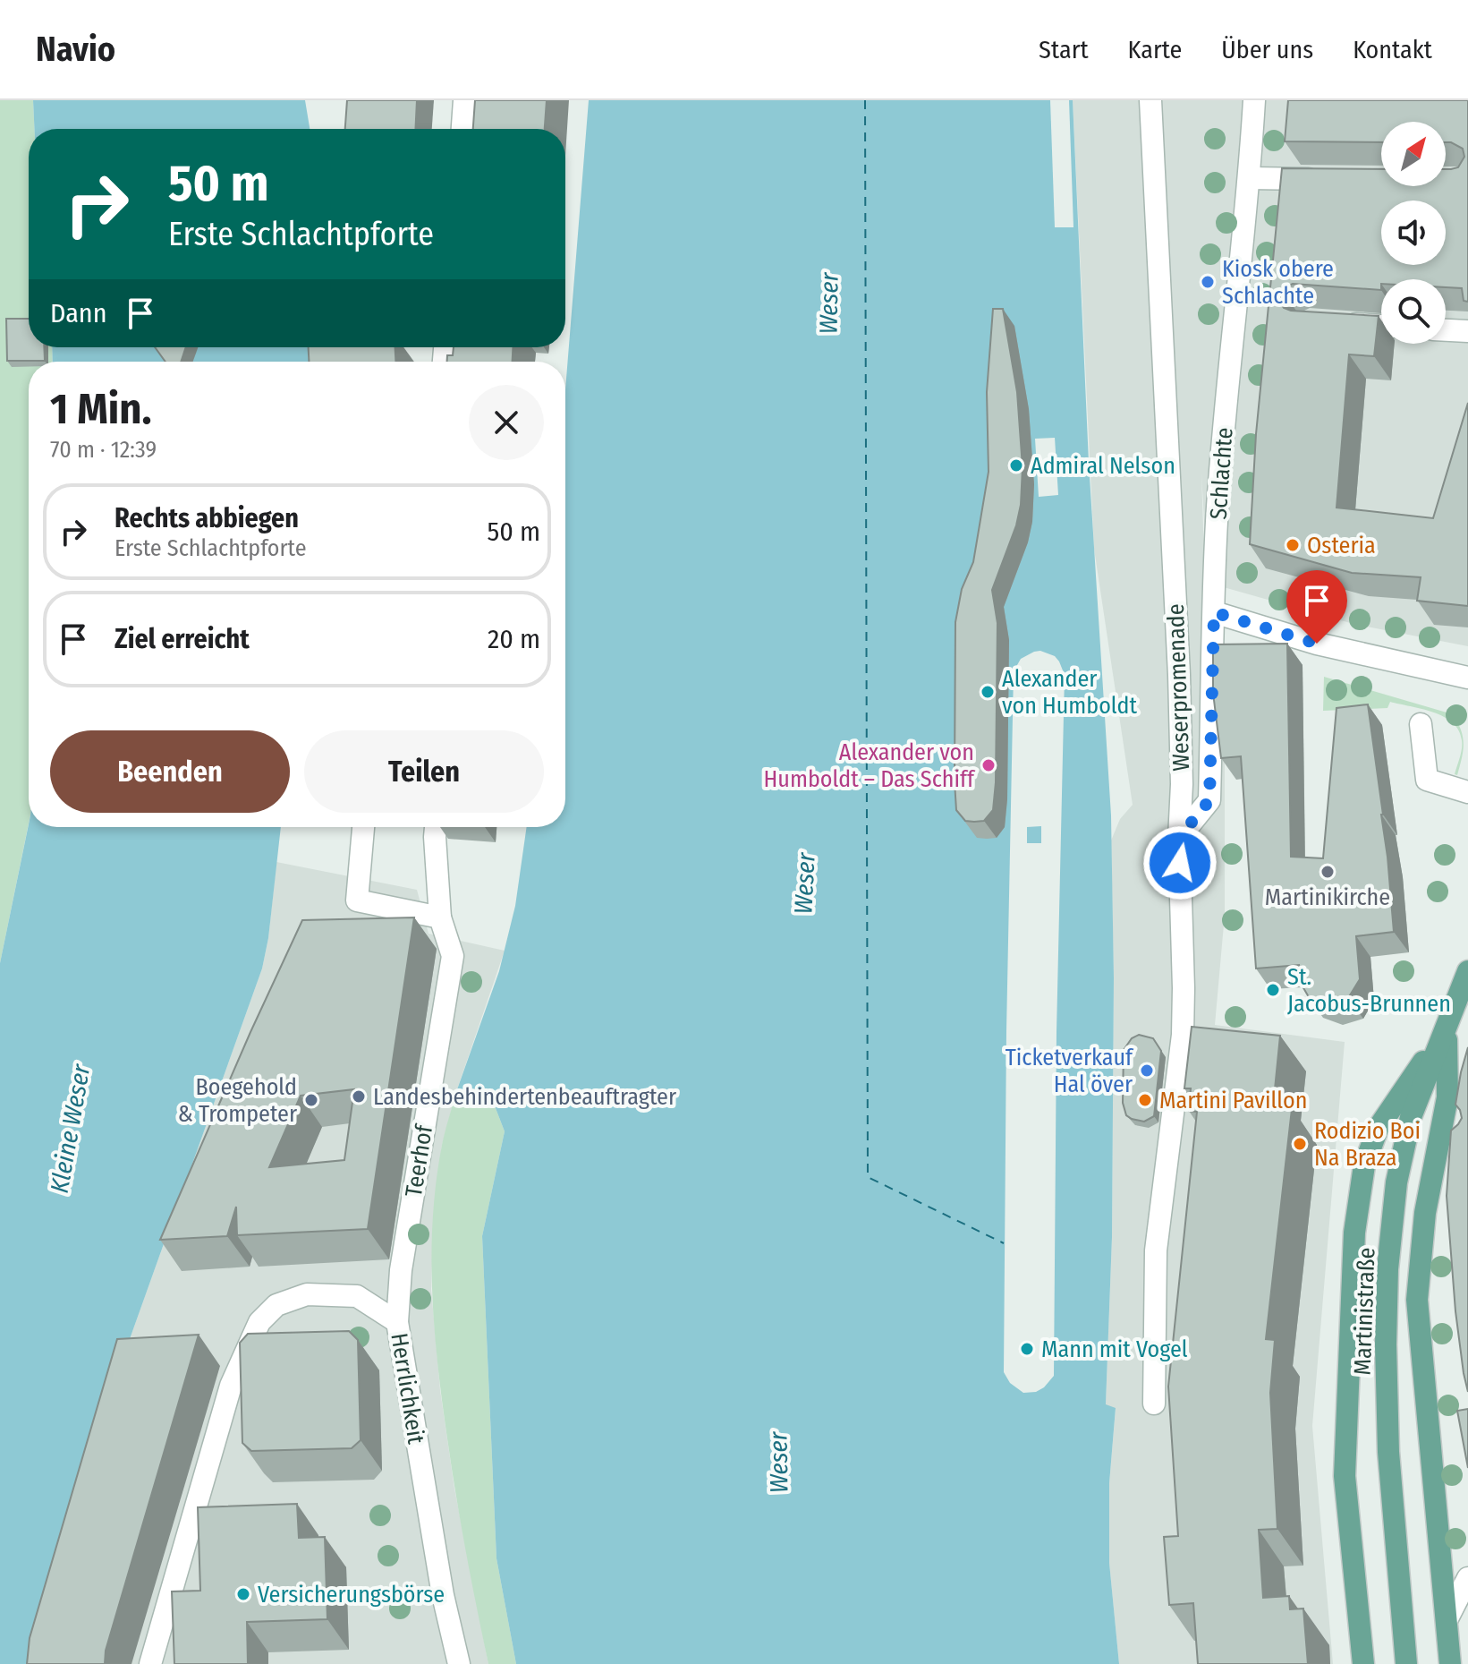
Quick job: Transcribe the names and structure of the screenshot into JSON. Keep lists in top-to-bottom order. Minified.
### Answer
{"streets":{"main road":["Martinistraße"],"street":["Schlachte","Weserpromenade","Teerhof","Herrlichkeit"]},"crossings":[["Schlachte","Weserpromenade"],["Teerhof","Herrlichkeit"]],"water":["Weser","Kleine Weser"],"places":["Kiosk obere Schlachte","Admiral Nelson","Osteria","Alexander von Humboldt","Alexander von Humboldt – Das Schiff","Martinikirche","St. Jacobus-Brunnen","Ticketverkauf Hal över","Landesbehindertenbeauftragter","Boegehold & Trompeter","Martini Pavillon","Rodizio Boi Na Braza","Mann mit Vogel","Versicherungsbörse"],"north":"top right","page":{"header":"Navio","nav":["Start","Karte","Über uns","Kontakt"],"turn":["50 m","Erste Schlachtpforte"],"then":"Dann","heading":["1 Min.","70 m · 12:39"],"list":[{"name":"Rechts abbiegen","note":"Erste Schlachtpforte","value":"50 m"},{"name":"Ziel erreicht","value":"20 m"}],"buttons":["Beenden","Teilen"]}}
